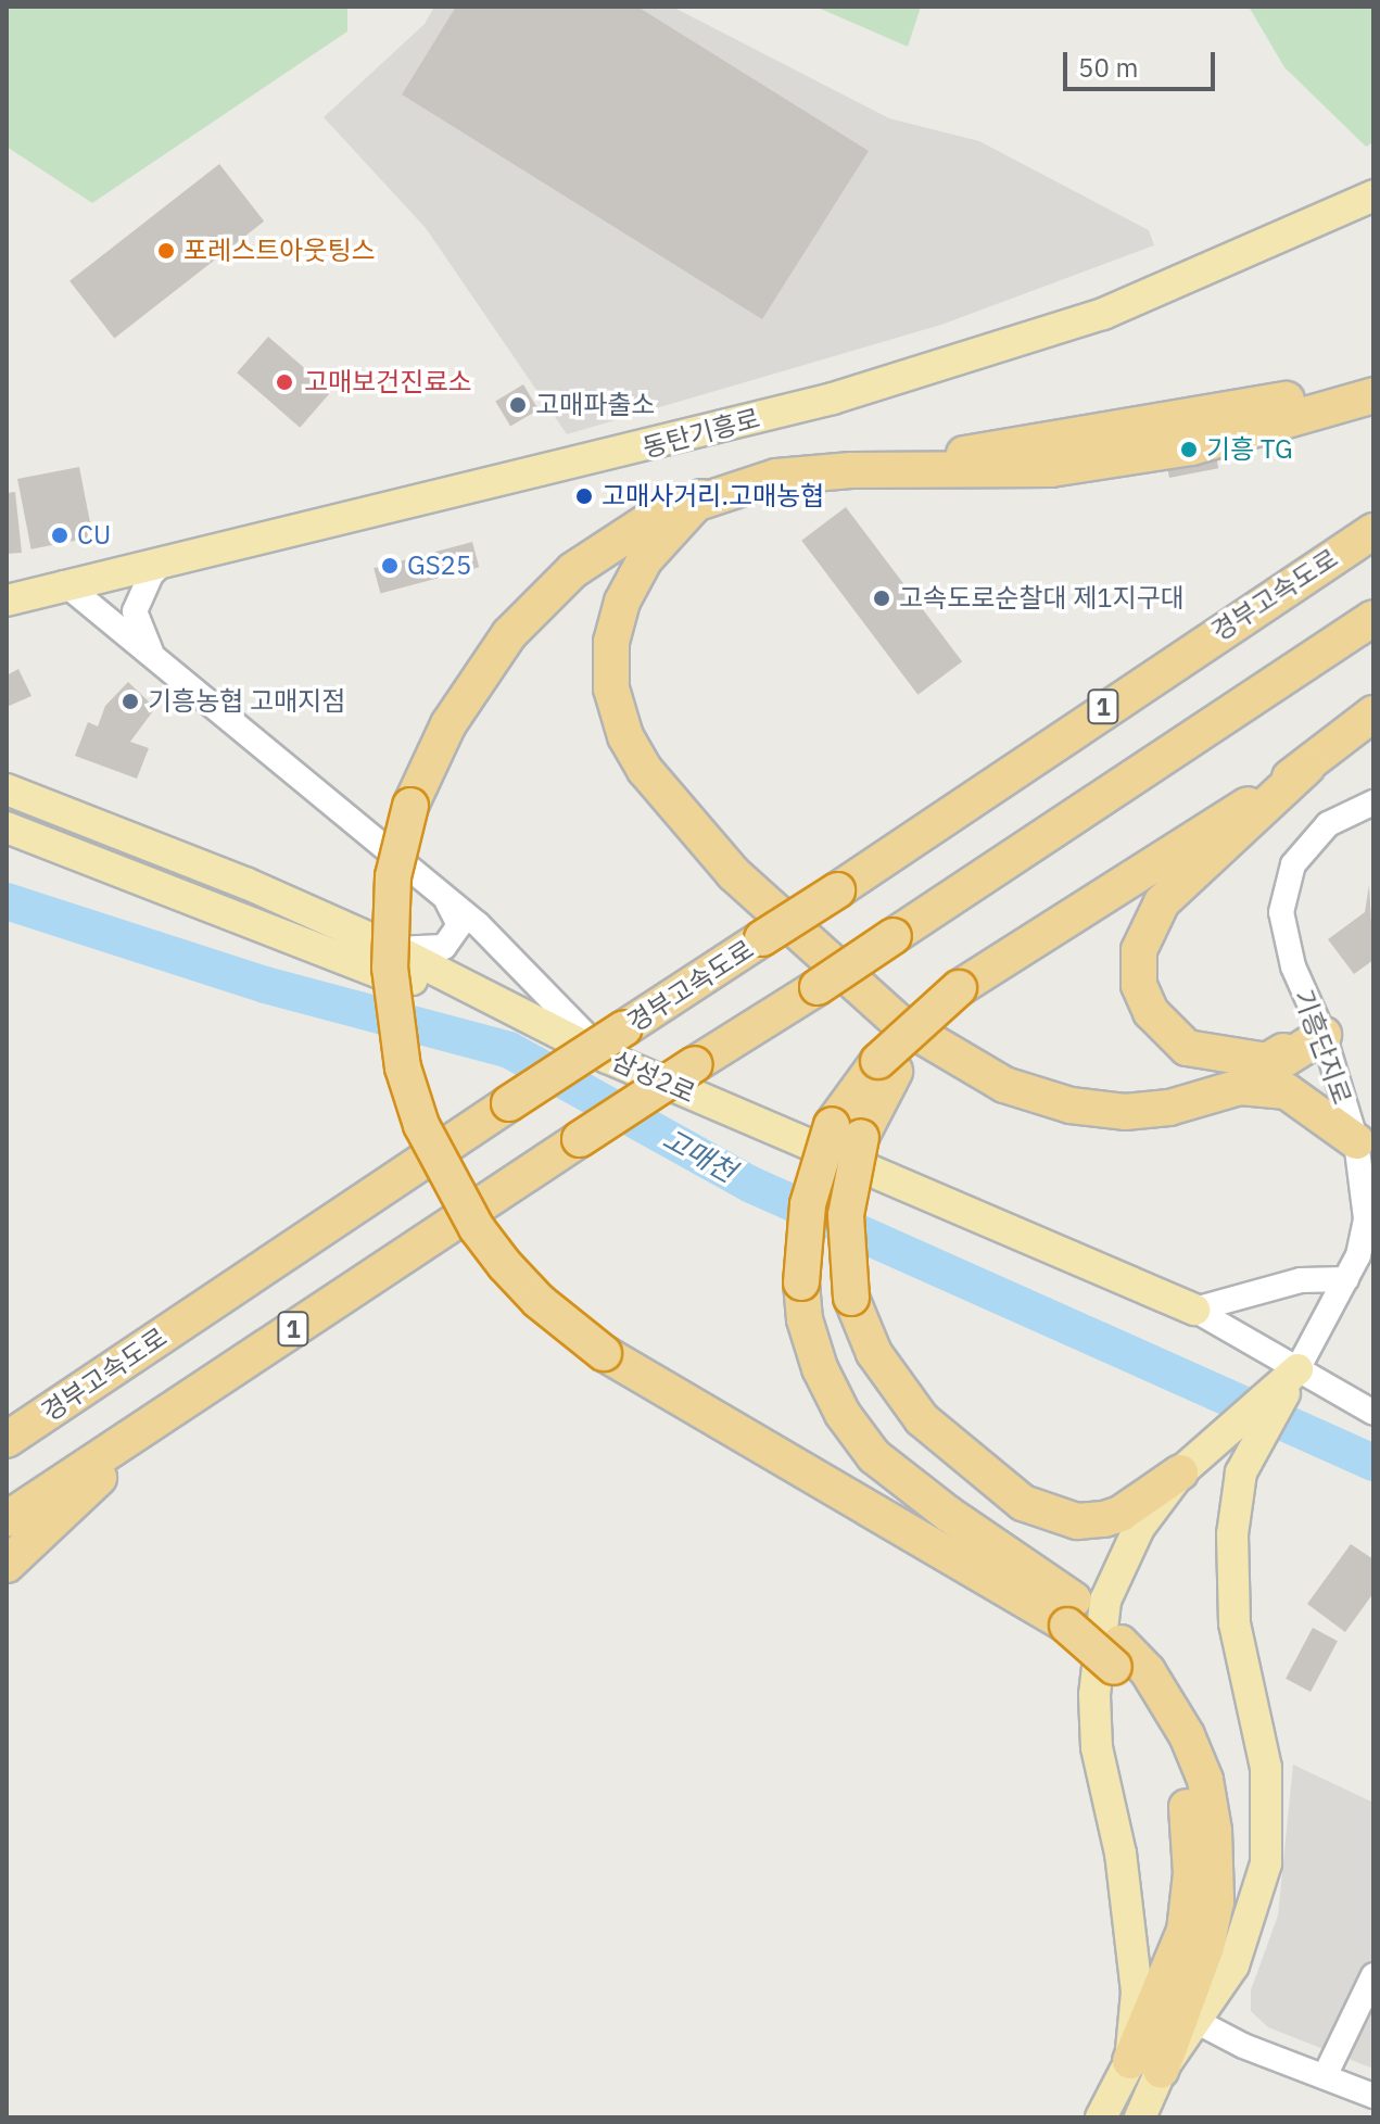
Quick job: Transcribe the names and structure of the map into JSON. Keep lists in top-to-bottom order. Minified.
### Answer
{"streets":{"highway":["경부고속도로","1"],"main road":["동탄기흥로","삼성2로"],"street":["기흥단지로"]},"crossings":[["경부고속도로","삼성2로"],["기흥단지로","삼성2로"]],"water":["고매천"],"places":["포레스트아웃팅스","고매보건진료소","고매파출소","기흥 TG","고매사거리.고매농협","CU","GS25","고속도로순찰대 제1지구대","기흥농협 고매지점"],"scale_bar":"50 m"}
